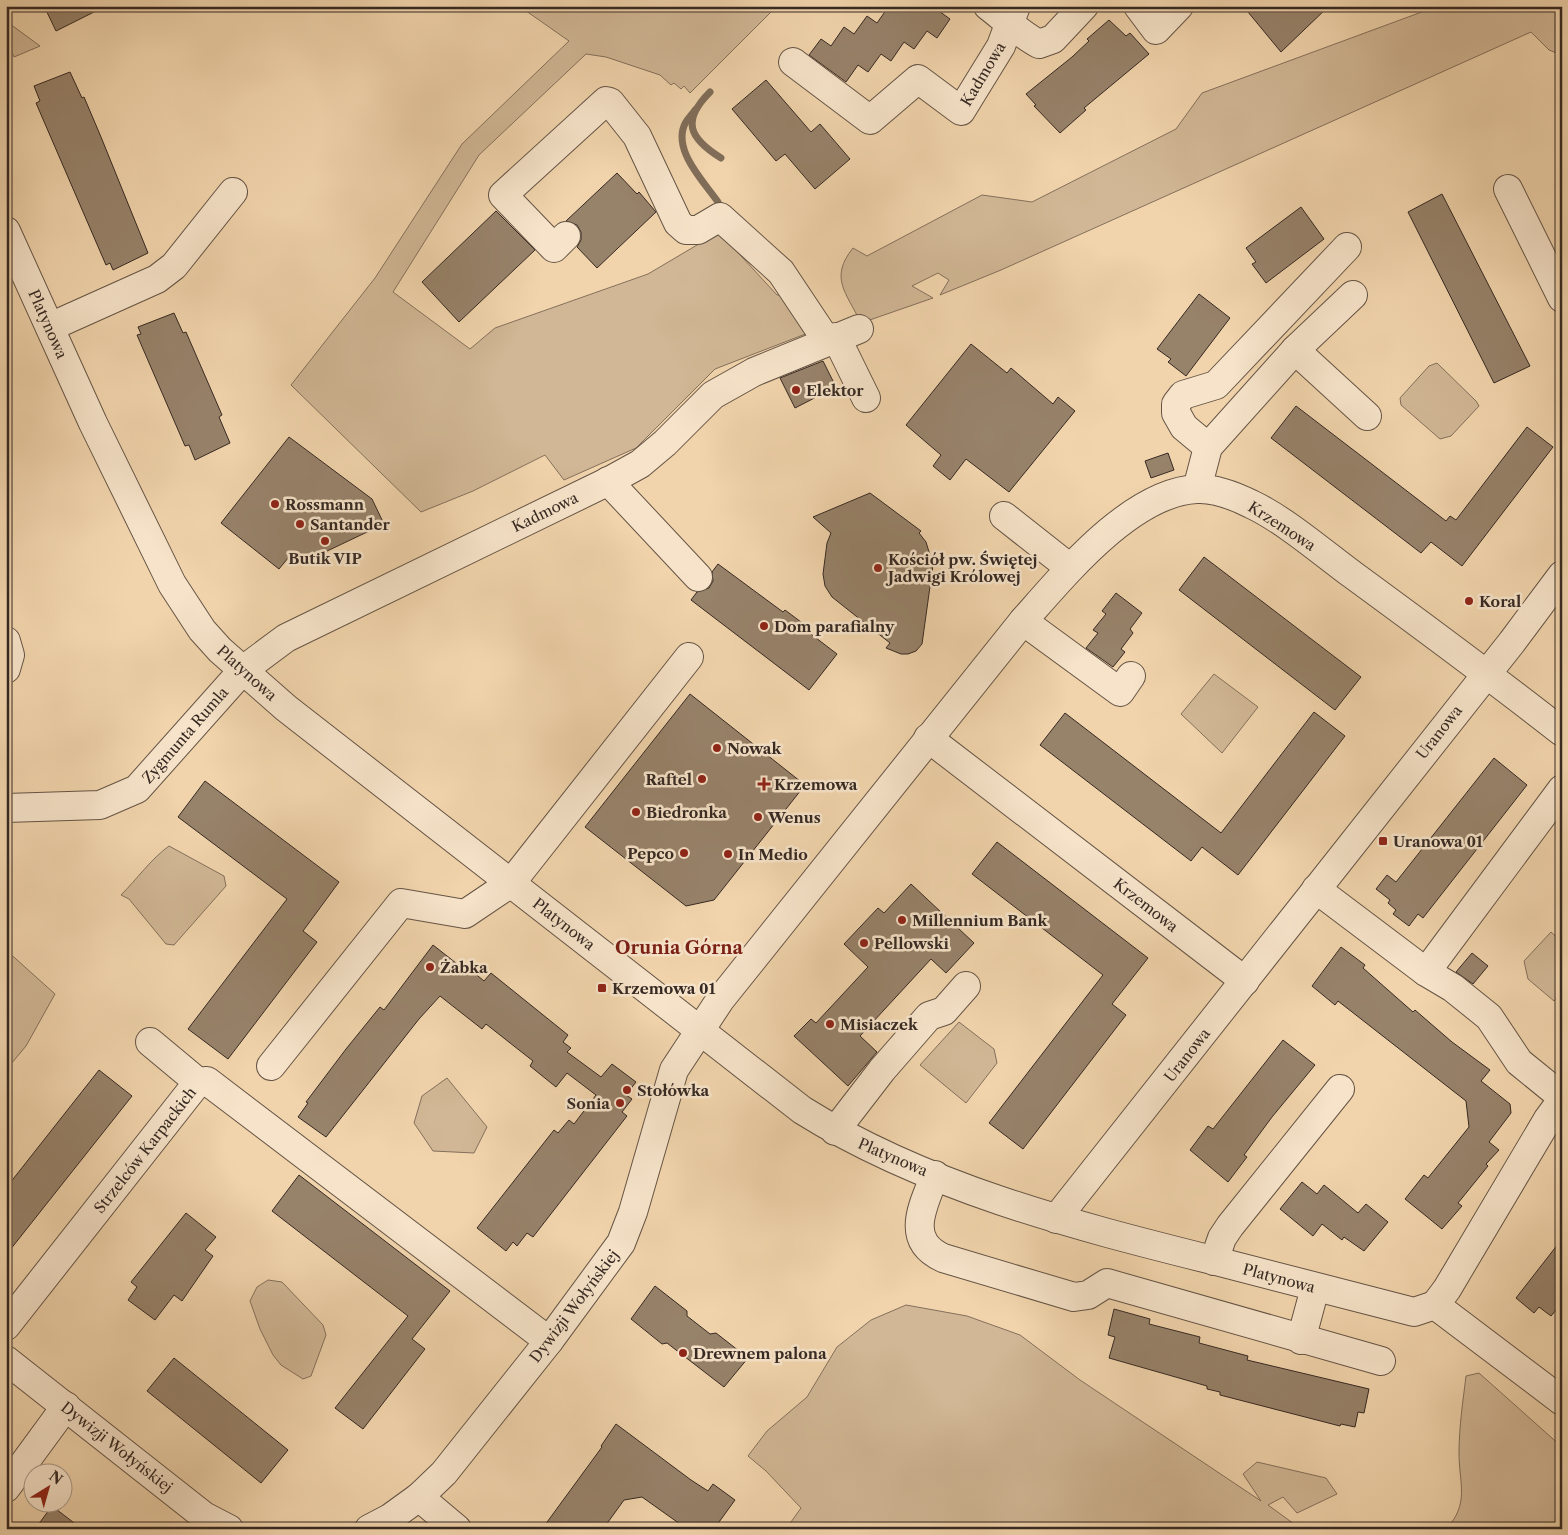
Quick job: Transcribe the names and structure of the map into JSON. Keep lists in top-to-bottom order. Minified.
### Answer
{"streets":{"street":["Kadmowa","Platynowa","Krzemowa","Uranowa","Zygmunta Rumla","Strzelców Karpackich","Dywizji Wołyńskiej"]},"crossings":[["Kadmowa","Platynowa"],["Kadmowa","Zygmunta Rumla"],["Platynowa","Krzemowa"],["Platynowa","Uranowa"],["Platynowa","Zygmunta Rumla"],["Platynowa","Dywizji Wołyńskiej"],["Krzemowa","Uranowa"],["Krzemowa","Dywizji Wołyńskiej"],["Strzelców Karpackich","Dywizji Wołyńskiej"]],"districts":["Orunia Górna"],"places":{"other":["Elektor","Rossmann","Santander","Butik VIP","Kościół pw. Świętej Jadwigi Królowej","Koral","Dom parafialny","Nowak","Raftel","Biedronka","Wenus","Pepco","In Medio","Millennium Bank","Pellowski","Żabka","Misiaczek","Stołówka","Sonia","Drewnem palona"],"health":["Krzemowa"],"transit":["Uranowa 01","Krzemowa 01"]},"north":"top right"}
